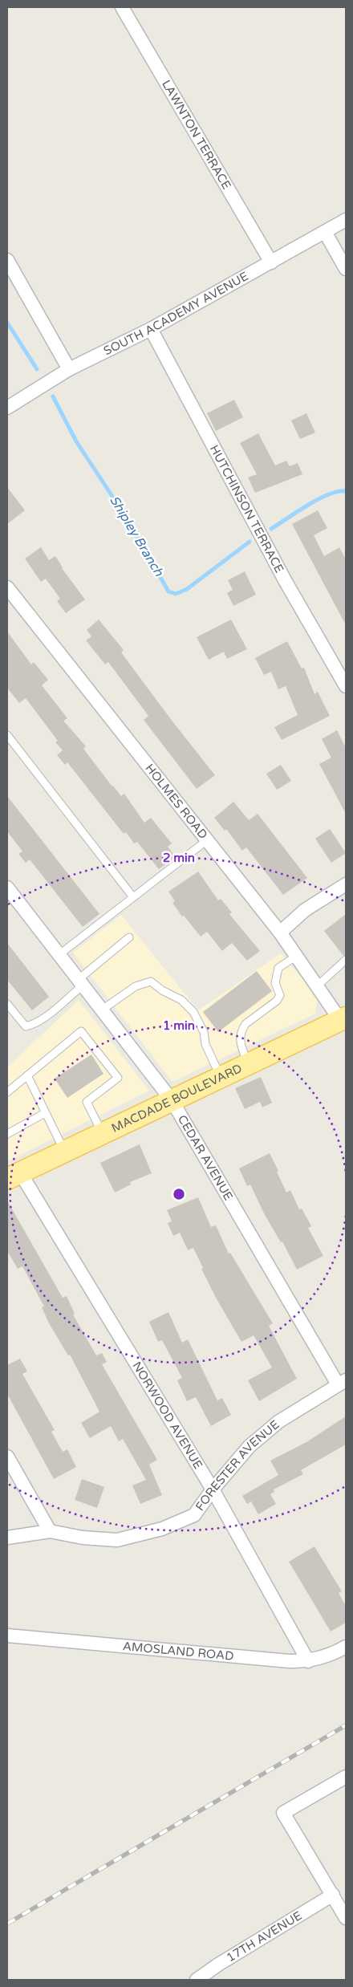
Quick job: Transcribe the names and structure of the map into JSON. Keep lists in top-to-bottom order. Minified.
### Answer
{"streets":{"main road":["MACDADE BOULEVARD"],"street":["LAWNTON TERRACE","SOUTH ACADEMY AVENUE","HUTCHINSON TERRACE","HOLMES ROAD","CEDAR AVENUE","NORWOOD AVENUE","FORESTER AVENUE","AMOSLAND ROAD","17TH AVENUE"]},"crossings":[["LAWNTON TERRACE","SOUTH ACADEMY AVENUE"],["SOUTH ACADEMY AVENUE","HUTCHINSON TERRACE"],["HOLMES ROAD","MACDADE BOULEVARD"],["MACDADE BOULEVARD","CEDAR AVENUE"],["MACDADE BOULEVARD","NORWOOD AVENUE"],["CEDAR AVENUE","FORESTER AVENUE"],["NORWOOD AVENUE","FORESTER AVENUE"],["NORWOOD AVENUE","AMOSLAND ROAD"]],"water":["Shipley Branch"],"rings":["2 min","1 min"]}
